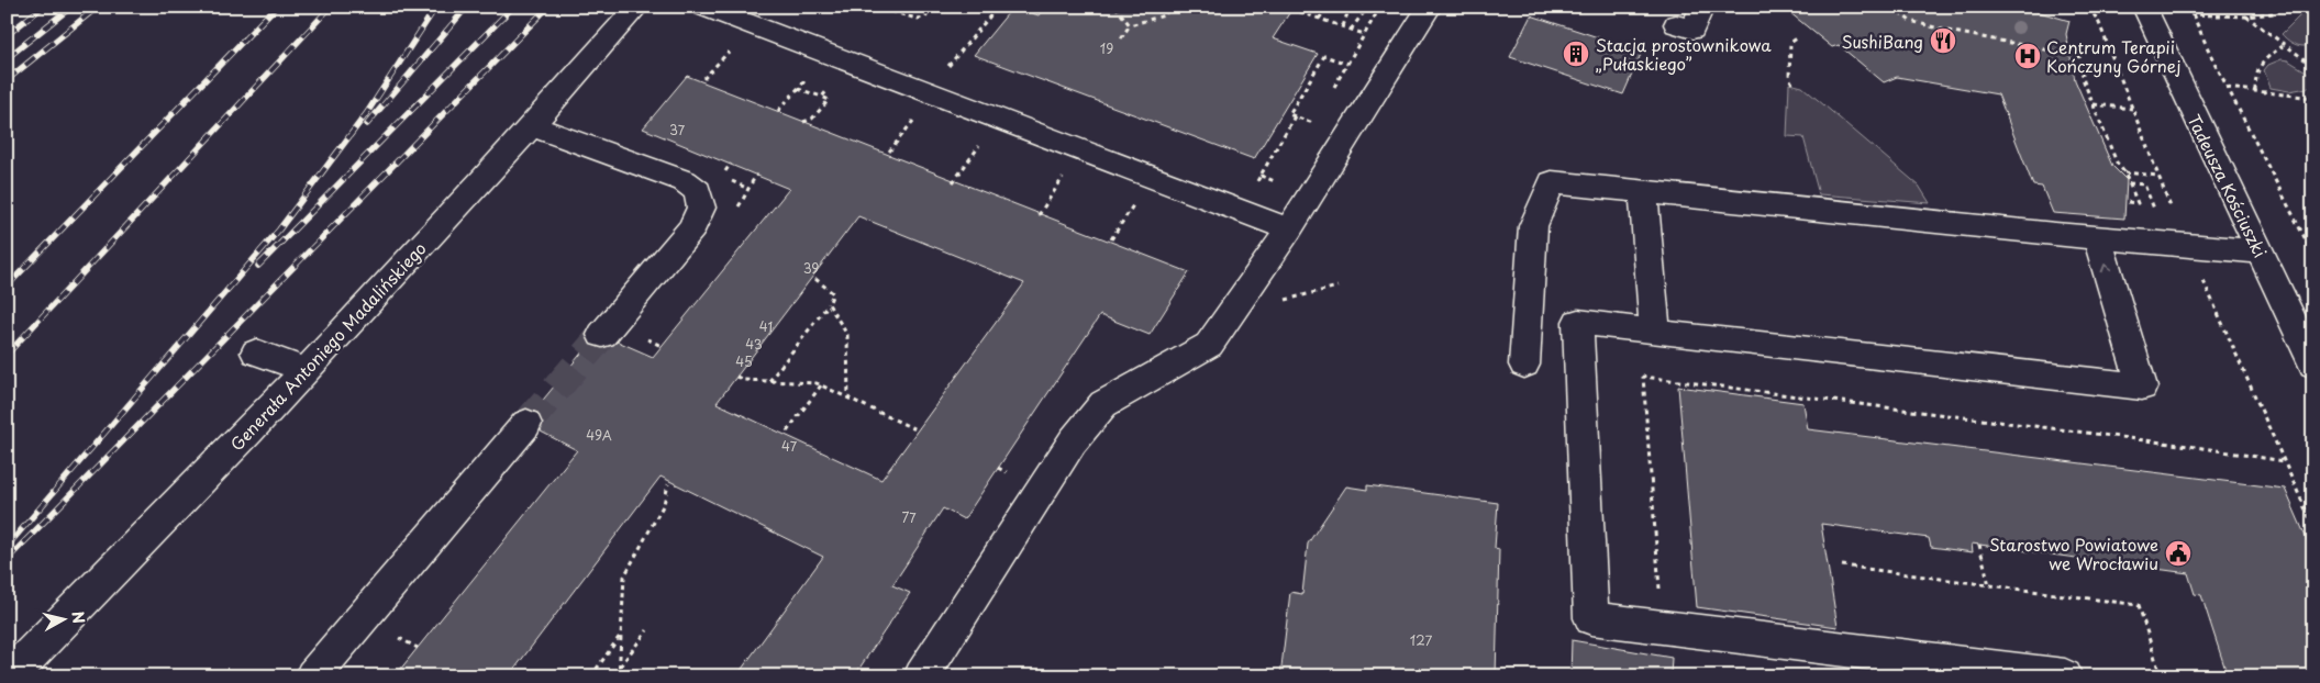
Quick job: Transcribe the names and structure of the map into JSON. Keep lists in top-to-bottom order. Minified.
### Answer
{"streets":{"street":["Tadeusza Kościuszki","Generała Antoniego Madalińskiego"]},"places":{"restaurant":["SushiBang"],"building":["Stacja prostownikowa „Pułaskiego”"],"hospital":["Centrum Terapii Kończyny Górnej"],"public building":["Starostwo Powiatowe we Wrocławiu"]},"house_numbers":["19","37","39","41","43","45","49A","47","77","127"],"north":"right"}
